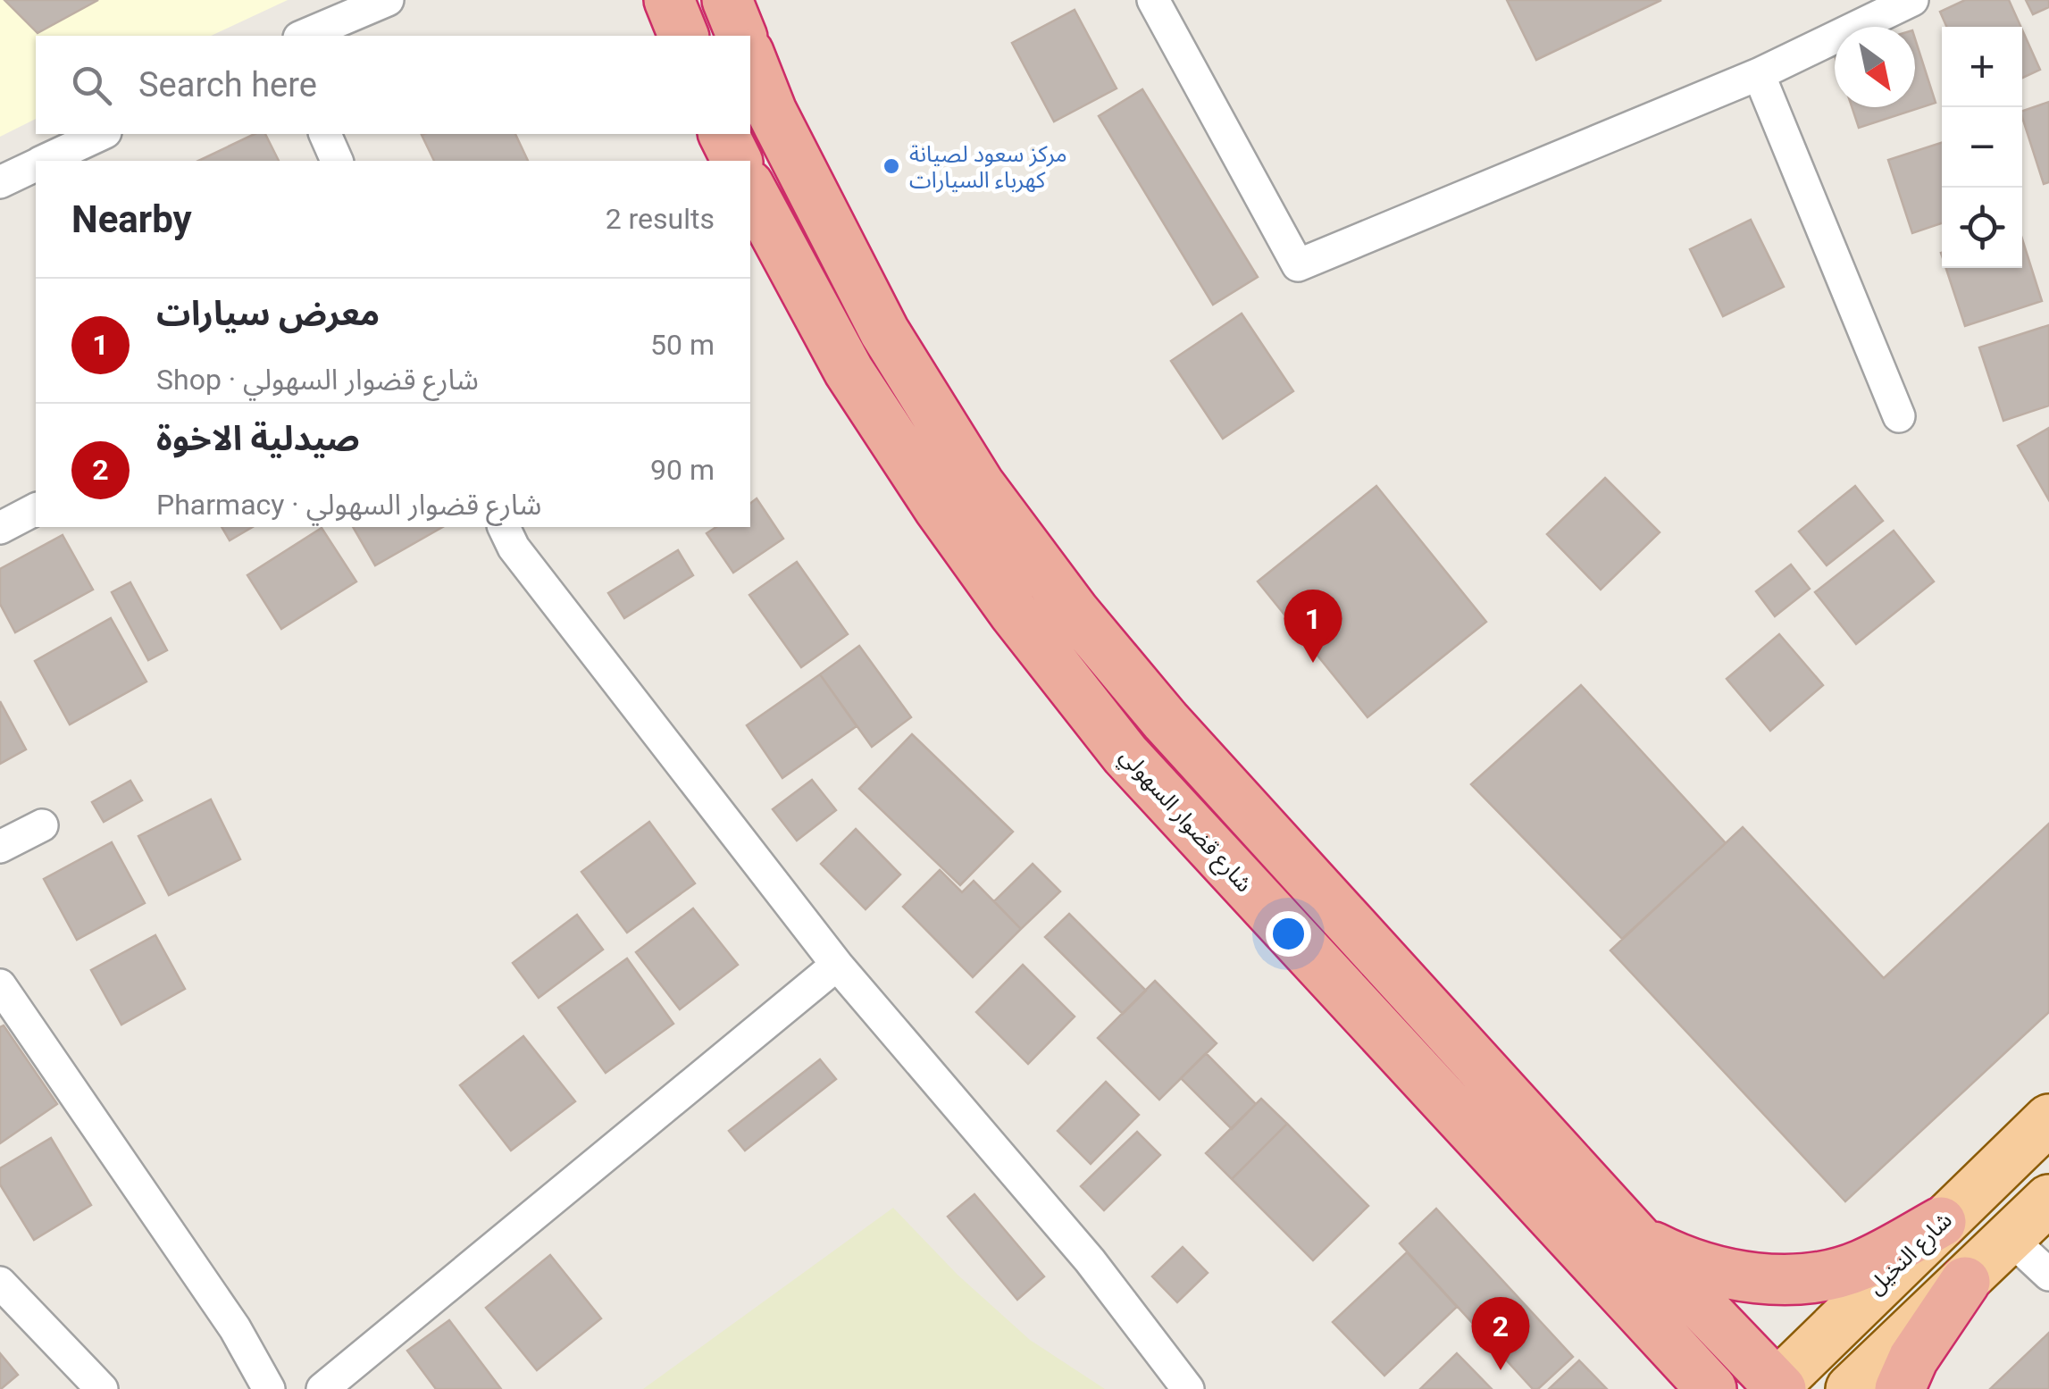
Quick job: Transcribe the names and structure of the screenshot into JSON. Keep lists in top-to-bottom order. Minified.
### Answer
{"streets":{"highway":["شارع قضوار السهولي"],"main road":["شارع النخيل"]},"places":["مركز سعود لصيانة كهرباء السيارات"],"north":"bottom right","page":{"map_buttons":["+","−"],"search":"Search here","heading":["Nearby","2 results"],"list":[{"mark":"1","name":"معرض سيارات","note":"Shop · شارع قضوار السهولي","value":"50 m"},{"mark":"2","name":"صيدلية الاخوة","note":"Pharmacy · شارع قضوار السهولي","value":"90 m"}],"pins":["1","2"]}}
